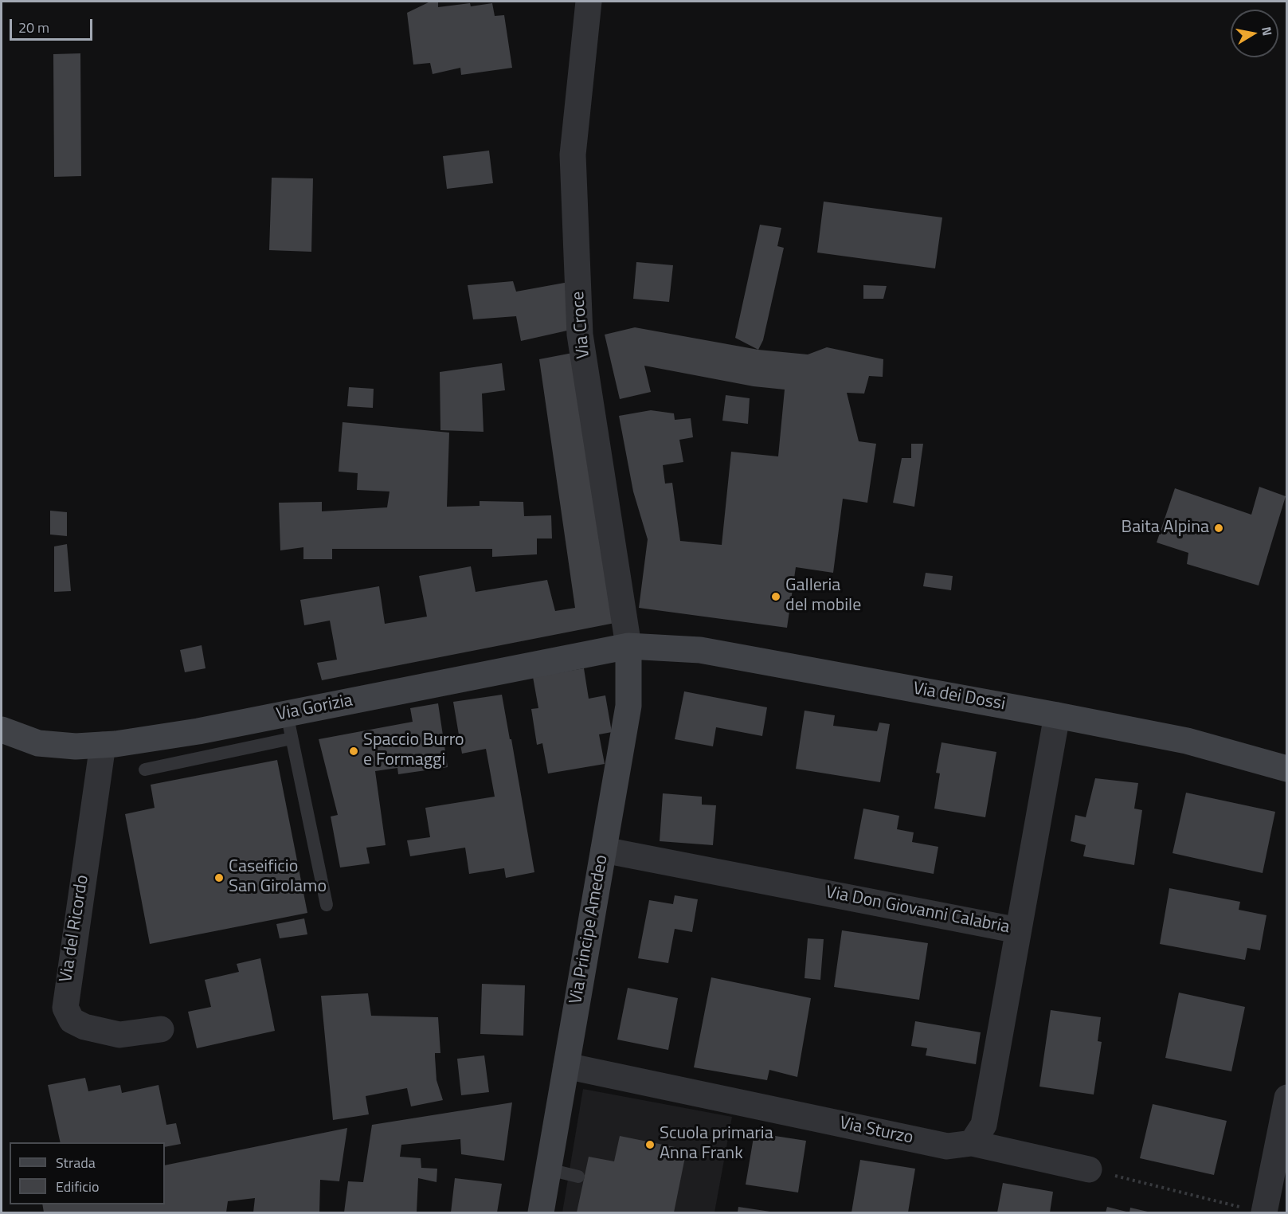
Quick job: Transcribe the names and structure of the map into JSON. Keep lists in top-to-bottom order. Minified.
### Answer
{"streets":{"street":["Via Croce","Via dei Dossi","Via Gorizia","Via Don Giovanni Calabria","Via del Ricordo","Via Principe Amedeo","Via Sturzo"]},"crossings":[["Via Croce","Via dei Dossi"],["Via Croce","Via Gorizia"],["Via Croce","Via Principe Amedeo"],["Via dei Dossi","Via Gorizia"],["Via dei Dossi","Via Don Giovanni Calabria"],["Via dei Dossi","Via Principe Amedeo"],["Via Gorizia","Via del Ricordo"],["Via Gorizia","Via Principe Amedeo"],["Via Don Giovanni Calabria","Via Principe Amedeo"],["Via Principe Amedeo","Via Sturzo"]],"places":["Baita Alpina","Galleria del mobile","Spaccio Burro e Formaggi","Caseificio San Girolamo","Scuola primaria Anna Frank"],"legend":["Strada","Edificio"],"scale_bar":"20 m","north":"right"}
